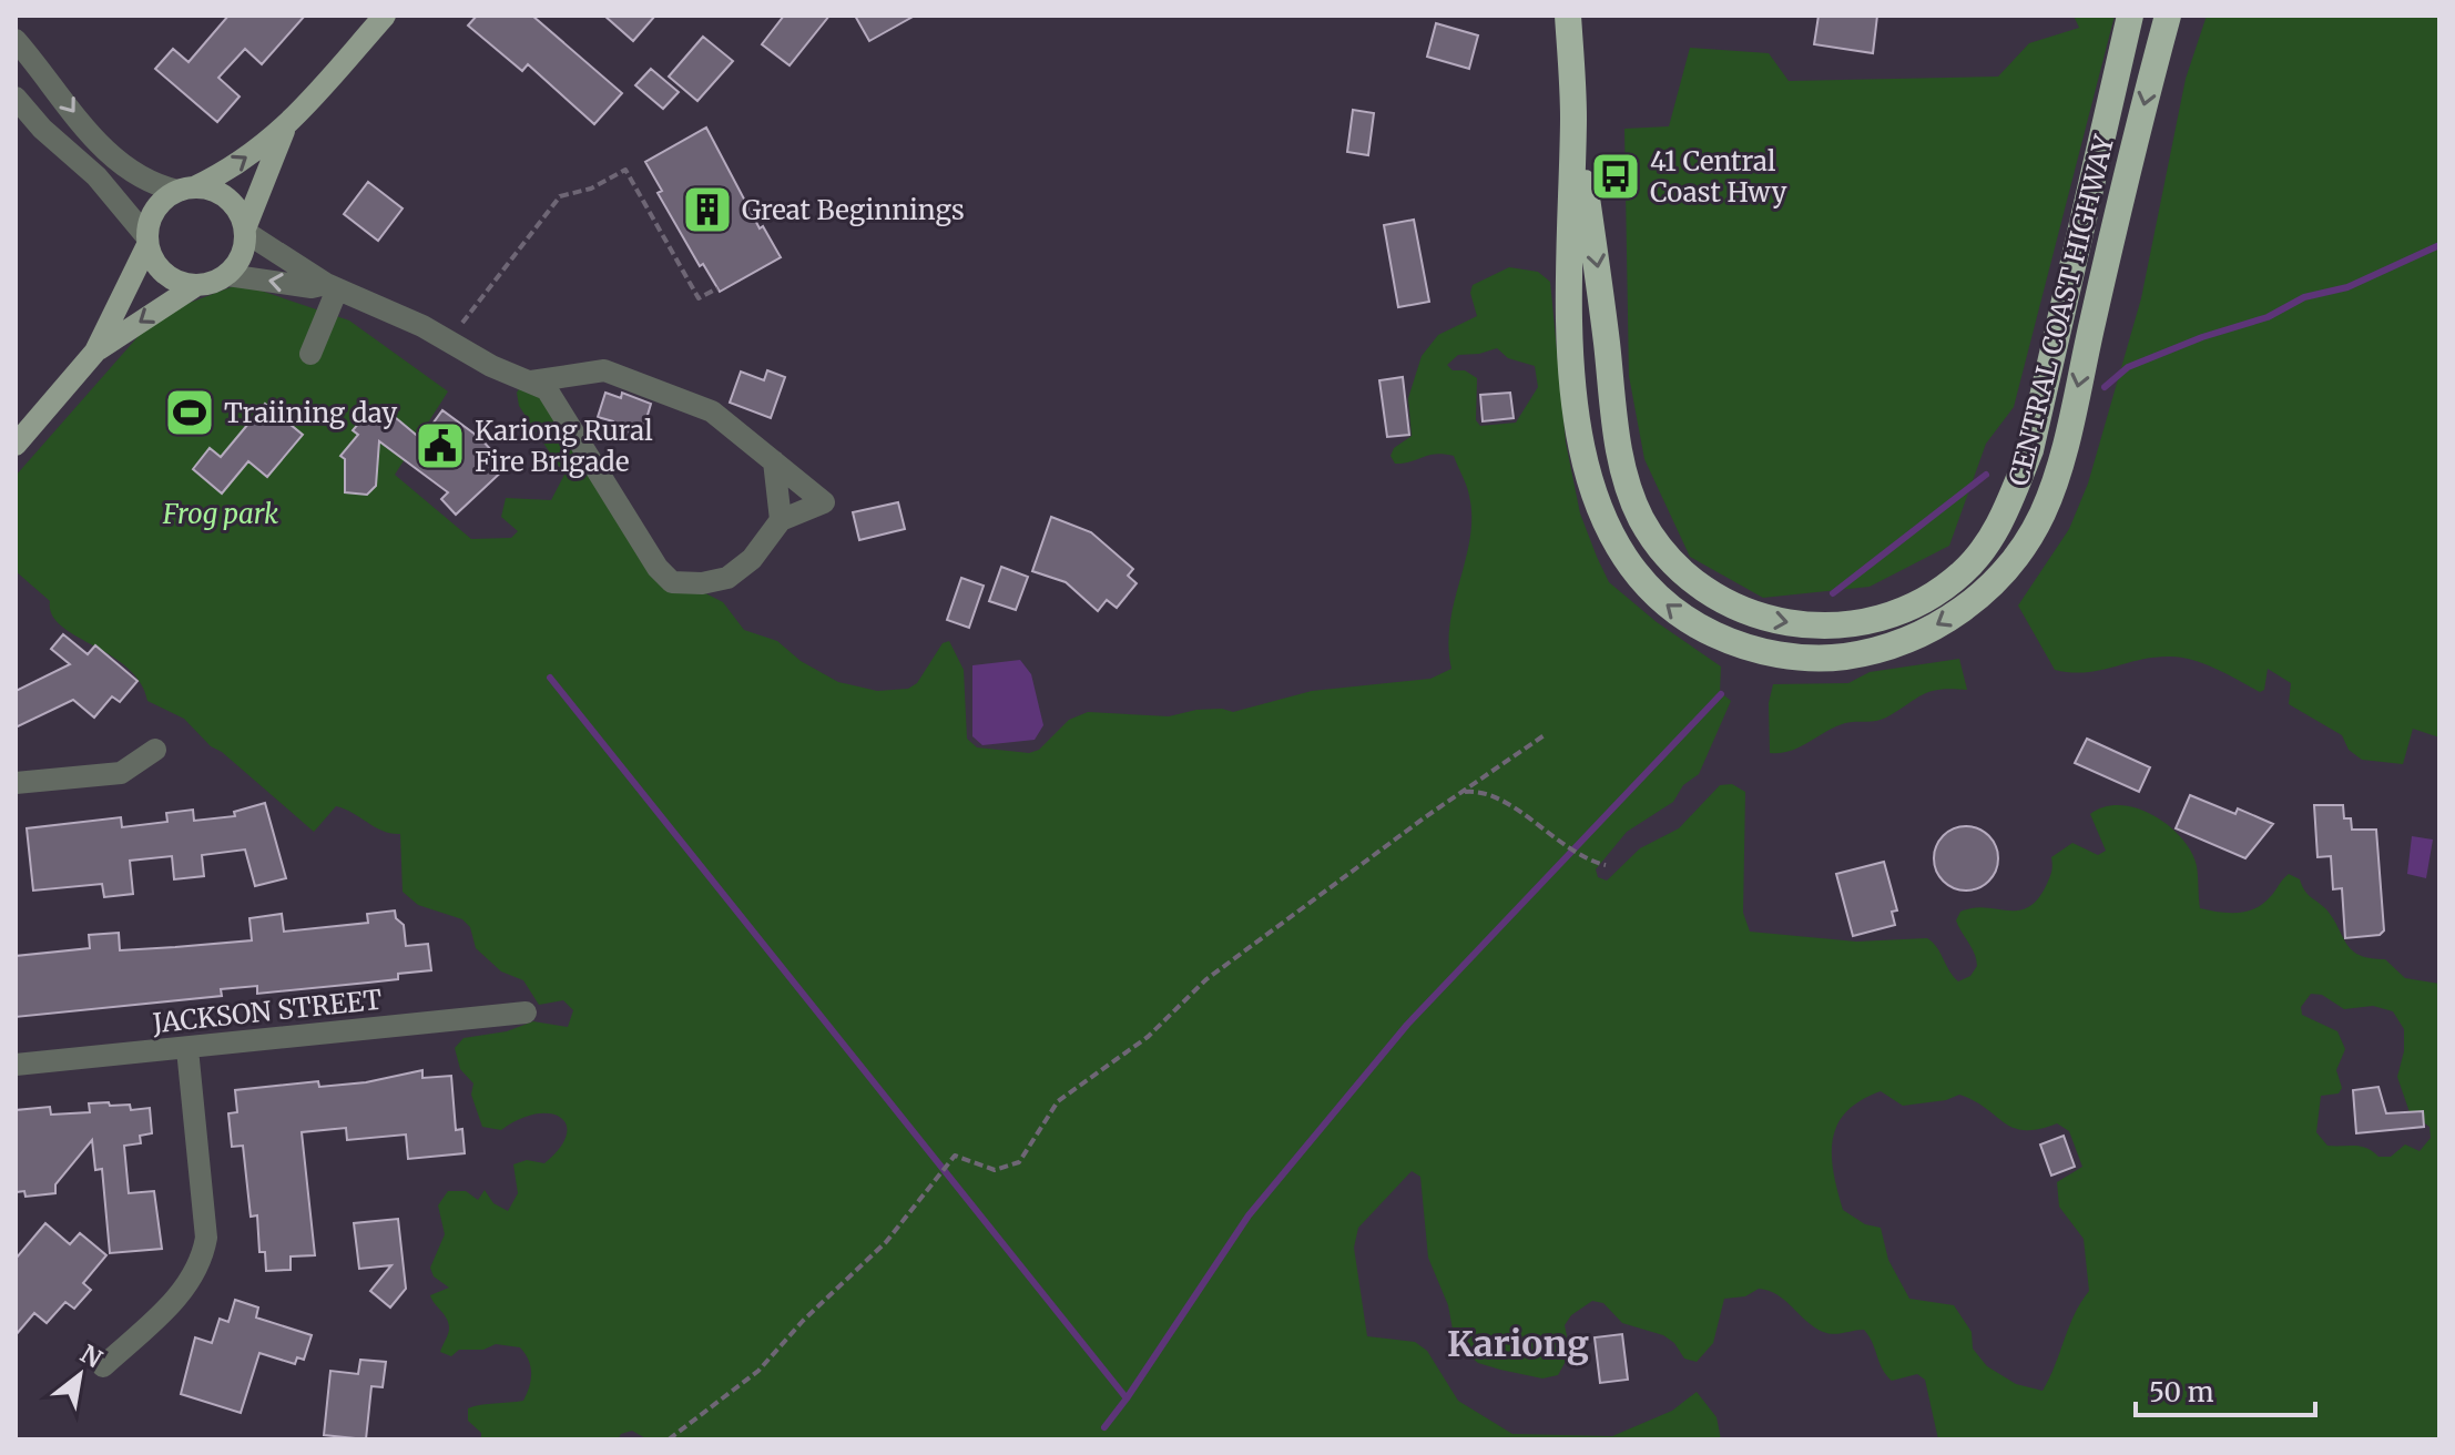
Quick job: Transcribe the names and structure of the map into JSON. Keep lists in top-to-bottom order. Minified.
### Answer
{"streets":{"highway":["CENTRAL COAST HIGHWAY"],"street":["JACKSON STREET"]},"districts":["Kariong"],"parks":["Frog park"],"places":{"bus stop":["41 Central Coast Hwy"],"building":["Great Beginnings"],"sports":["Traiining day"],"public building":["Kariong Rural Fire Brigade"]},"scale_bar":"50 m","north":"top right"}
